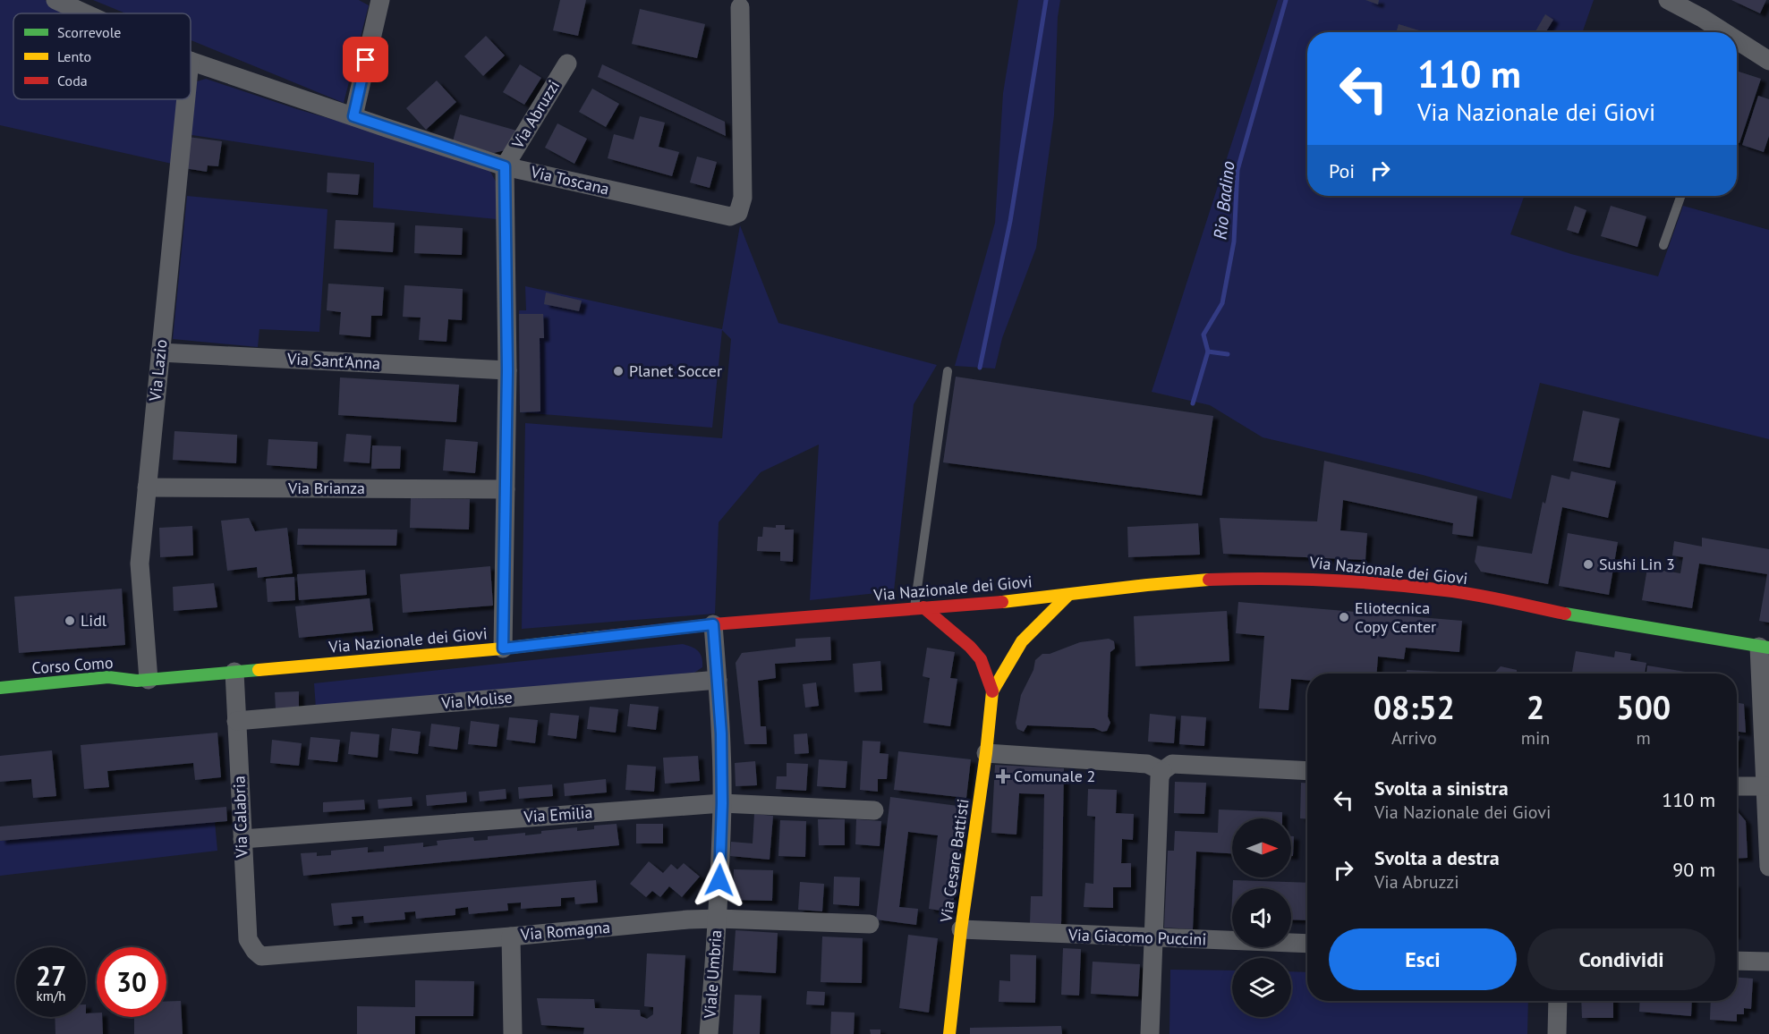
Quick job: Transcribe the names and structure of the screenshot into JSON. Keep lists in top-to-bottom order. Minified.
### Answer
{"streets":{"main road":["Via Nazionale dei Giovi","Corso Como","Via Cesare Battisti"],"street":["Via Abruzzi","Via Toscana","Via Sant'Anna","Via Lazio","Via Brianza","Via Molise","Via Emilia","Via Calabria","Via Romagna","Via Giacomo Puccini","Viale Umbria"]},"crossings":[["Via Abruzzi","Via Toscana"],["Via Abruzzi","Via Sant'Anna"],["Via Abruzzi","Via Brianza"],["Via Abruzzi","Via Nazionale dei Giovi"],["Via Sant'Anna","Via Lazio"],["Via Lazio","Via Brianza"],["Via Lazio","Via Nazionale dei Giovi"],["Via Lazio","Corso Como"],["Via Nazionale dei Giovi","Corso Como"],["Via Nazionale dei Giovi","Via Calabria"],["Via Nazionale dei Giovi","Via Cesare Battisti"],["Via Nazionale dei Giovi","Viale Umbria"],["Via Molise","Via Calabria"],["Via Molise","Viale Umbria"],["Via Emilia","Via Calabria"],["Via Emilia","Viale Umbria"],["Via Calabria","Via Romagna"],["Via Cesare Battisti","Via Giacomo Puccini"],["Via Romagna","Viale Umbria"]],"water":["Rio Badino"],"places":{"other":["Planet Soccer","Sushi Lin 3","Eliotecnica Copy Center","Lidl"],"health":["Comunale 2"]},"legend":["Scorrevole","Lento","Coda"],"north":"right","page":{"turn":["110 m","Via Nazionale dei Giovi"],"then":"Poi","eta":["08:52","Arrivo","2","min","500","m"],"list":[{"name":"Svolta a sinistra","note":"Via Nazionale dei Giovi","value":"110 m"},{"name":"Svolta a destra","note":"Via Abruzzi","value":"90 m"}],"buttons":["Esci","Condividi"],"speed":"27 km/h","limit":"30"}}
